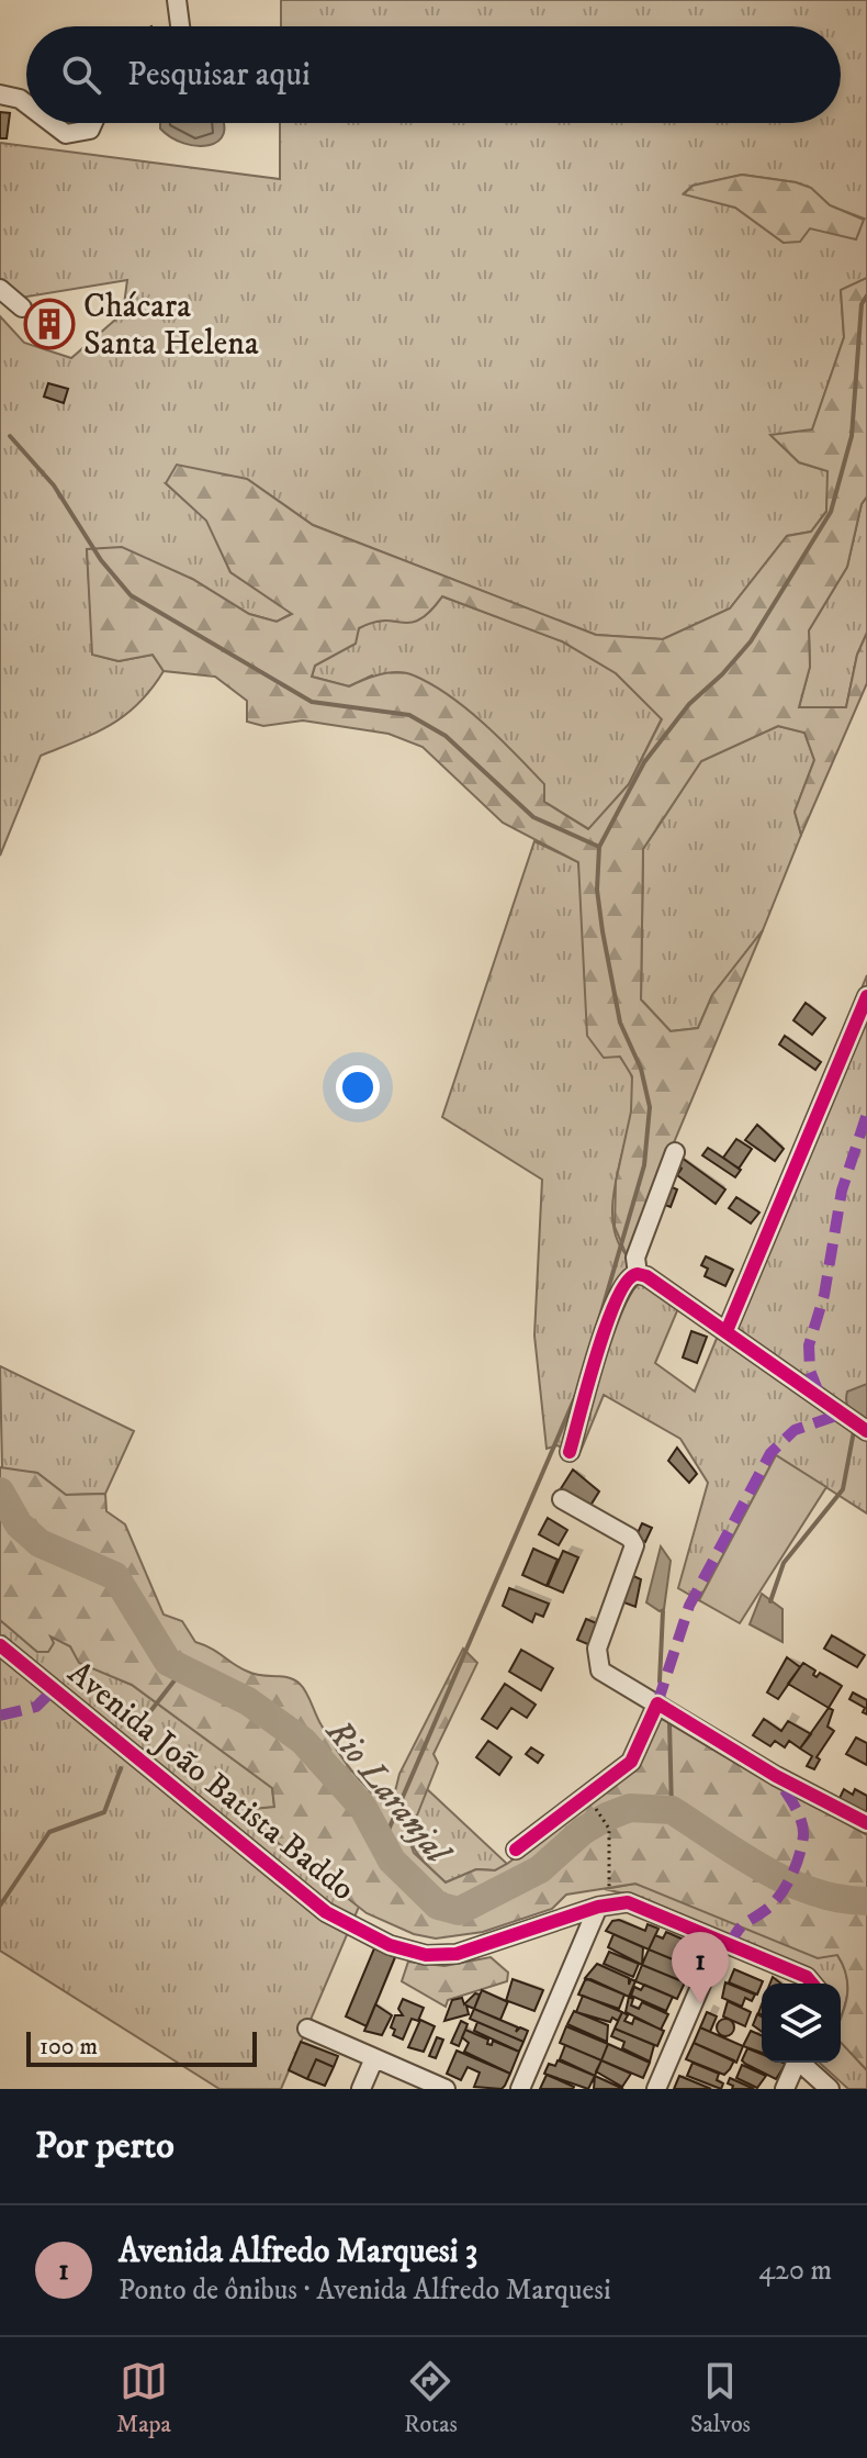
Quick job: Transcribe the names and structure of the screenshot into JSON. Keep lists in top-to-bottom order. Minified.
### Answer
{"streets":{"street":["Avenida João Batista Baddo"]},"water":["Rio Laranjal"],"places":{"building":["Chácara Santa Helena"]},"scale_bar":"100 m","page":{"search":"Pesquisar aqui","pins":"1","scale":"100 m","heading":"Por perto","list":[{"mark":"1","name":"Avenida Alfredo Marquesi 3","note":"Ponto de ônibus · Avenida Alfredo Marquesi","value":"420 m"}],"nav":["Mapa","Rotas","Salvos"]}}
